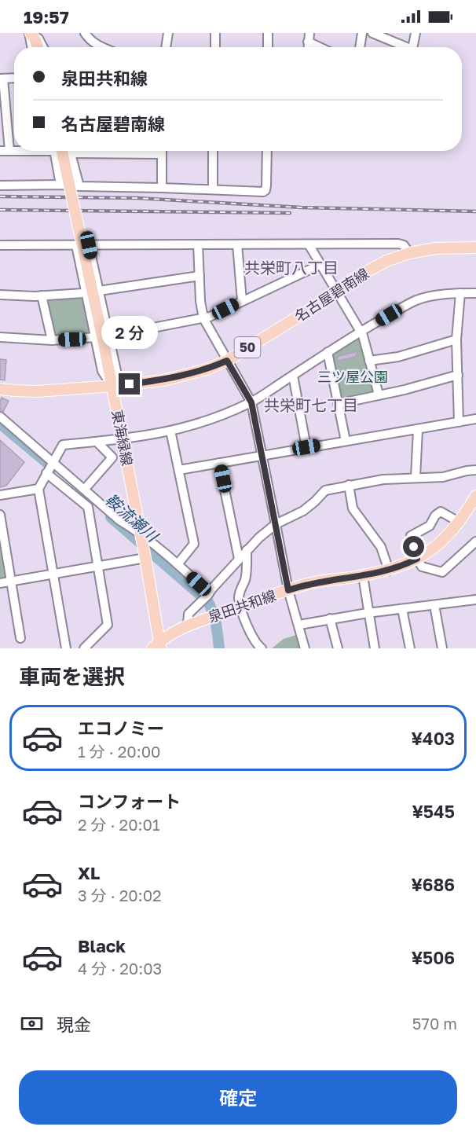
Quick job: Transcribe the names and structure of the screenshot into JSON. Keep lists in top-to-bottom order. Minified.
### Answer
{"streets":{"main road":["名古屋碧南線","50","東海緑線","泉田共和線"]},"crossings":[["名古屋碧南線","東海緑線"],["東海緑線","泉田共和線"]],"districts":["共栄町八丁目","共栄町七丁目"],"water":["鞍流瀬川"],"parks":["三ツ屋公園"],"page":{"status":"19:57","banner":["泉田共和線","名古屋碧南線"],"bubble":"2 分","heading":"車両を選択","list":[{"name":"エコノミー","note":"1 分 · 20:00","value":"¥403"},{"name":"コンフォート","note":"2 分 · 20:01","value":"¥545"},{"name":"XL","note":"3 分 · 20:02","value":"¥686"},{"name":"Black","note":"4 分 · 20:03","value":"¥506"}],"pay":["現金","570 m"],"buttons":"確定"}}
